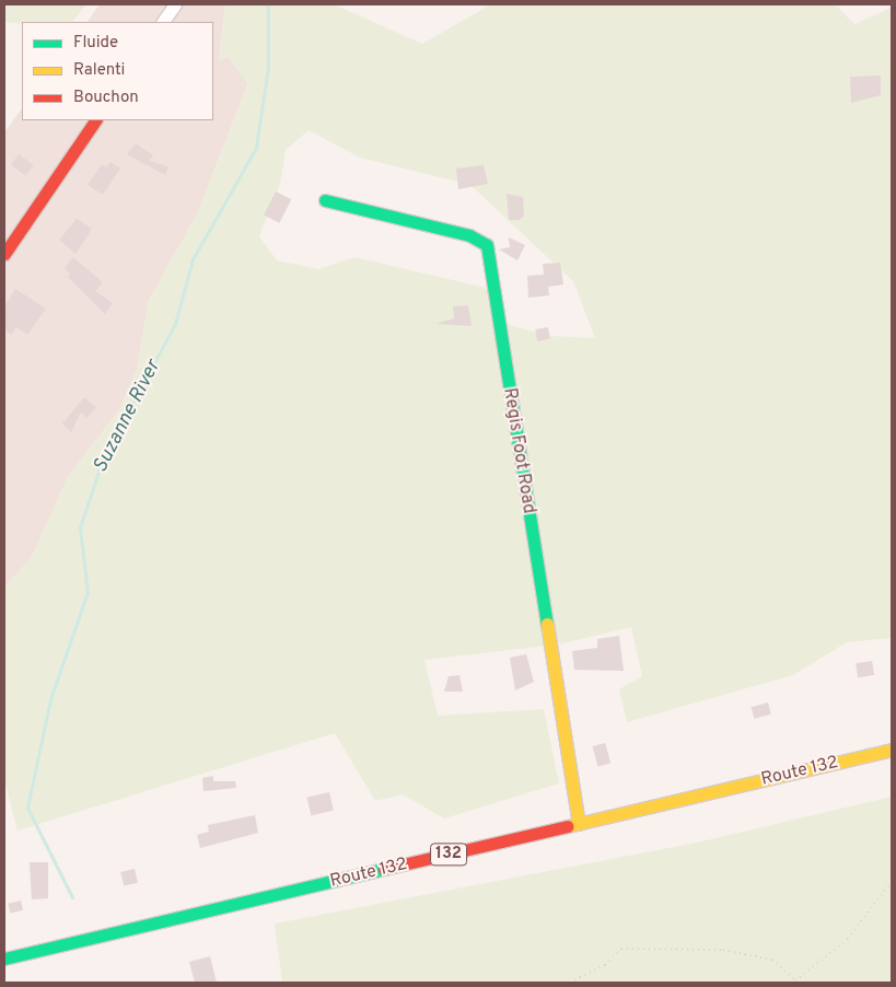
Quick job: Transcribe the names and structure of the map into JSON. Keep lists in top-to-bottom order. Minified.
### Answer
{"streets":{"main road":["Regis Foot Road","Route 132","132"]},"crossings":[["Regis Foot Road","Route 132"]],"water":["Suzanne River"],"legend":["Fluide","Ralenti","Bouchon"]}
